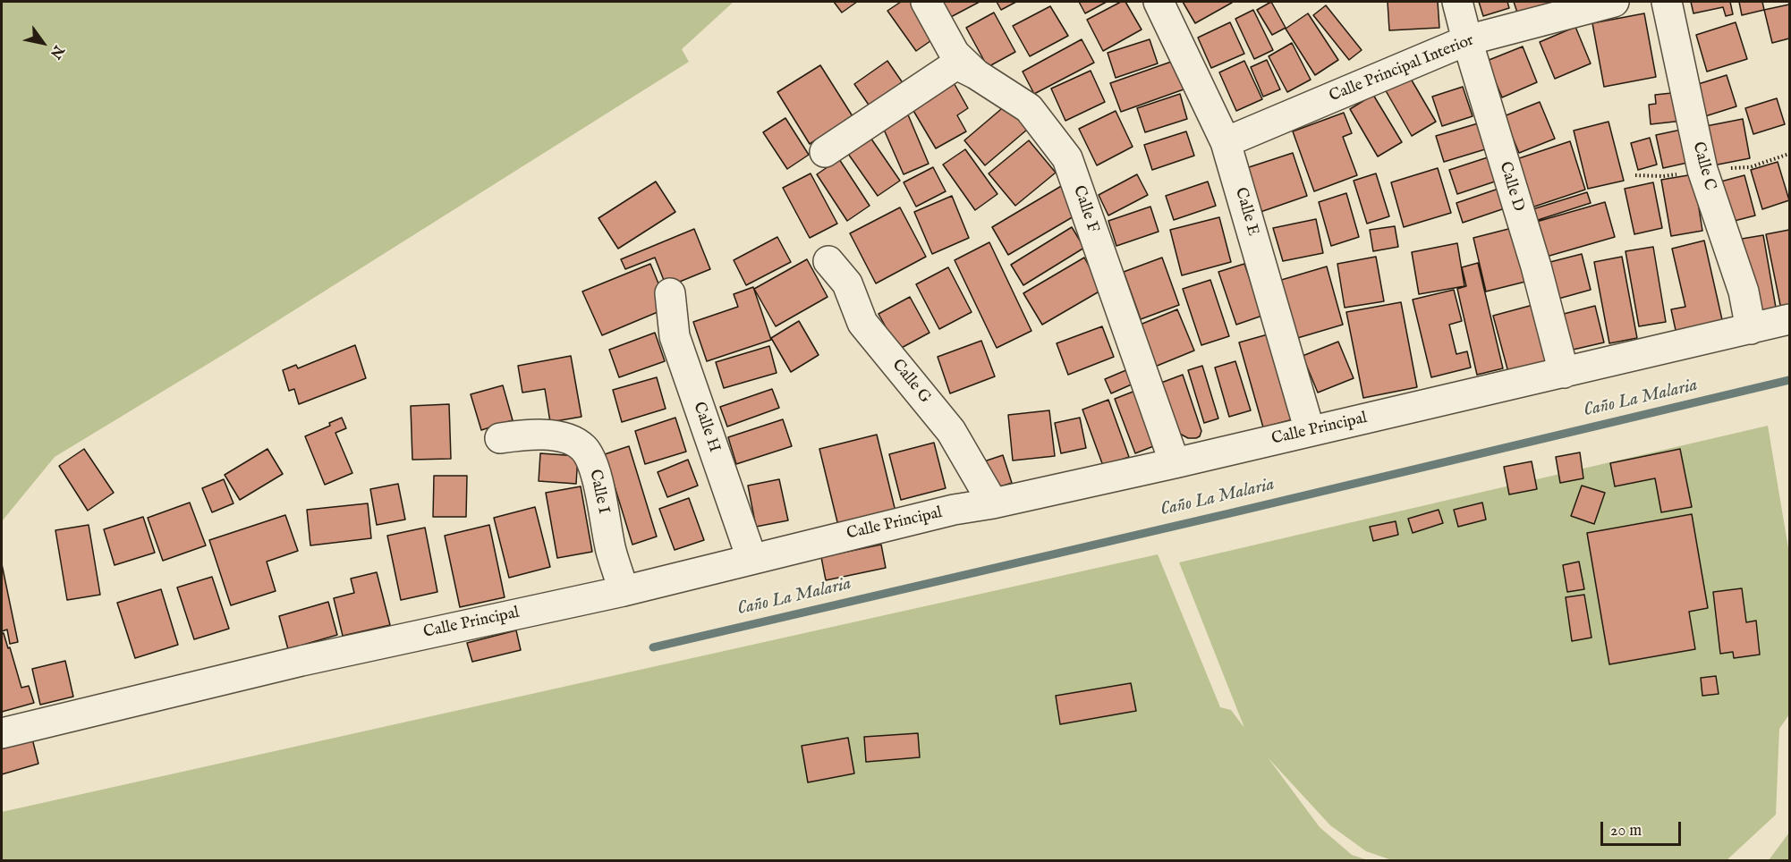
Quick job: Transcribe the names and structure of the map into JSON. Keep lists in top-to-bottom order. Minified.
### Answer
{"streets":{"street":["Calle Principal Interior","Calle C","Calle D","Calle F","Calle E","Calle G","Calle H","Calle Principal","Calle I"]},"crossings":[["Calle Principal Interior","Calle D"],["Calle Principal Interior","Calle E"],["Calle C","Calle Principal"],["Calle D","Calle Principal"],["Calle F","Calle Principal"],["Calle E","Calle Principal"],["Calle G","Calle Principal"],["Calle H","Calle Principal"],["Calle Principal","Calle I"]],"water":["Caño La Malaria"],"scale_bar":"20 m","north":"bottom right"}
